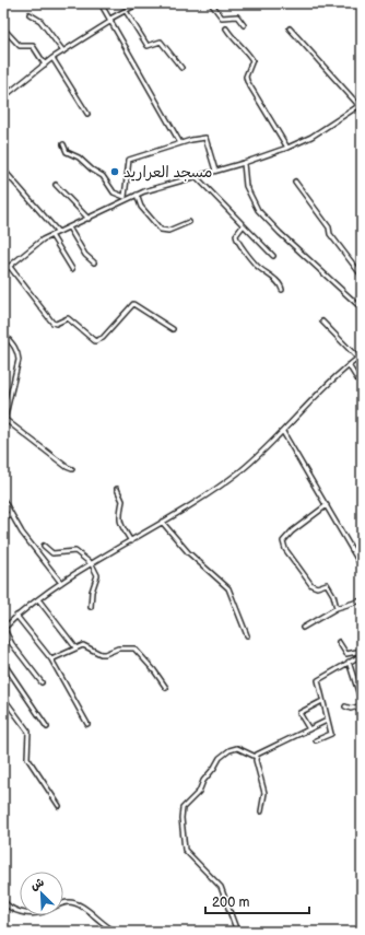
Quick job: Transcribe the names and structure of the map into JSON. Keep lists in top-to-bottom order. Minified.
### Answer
{"places":["مسجد العراريد"],"scale_bar":"200 m","north":"top left"}
